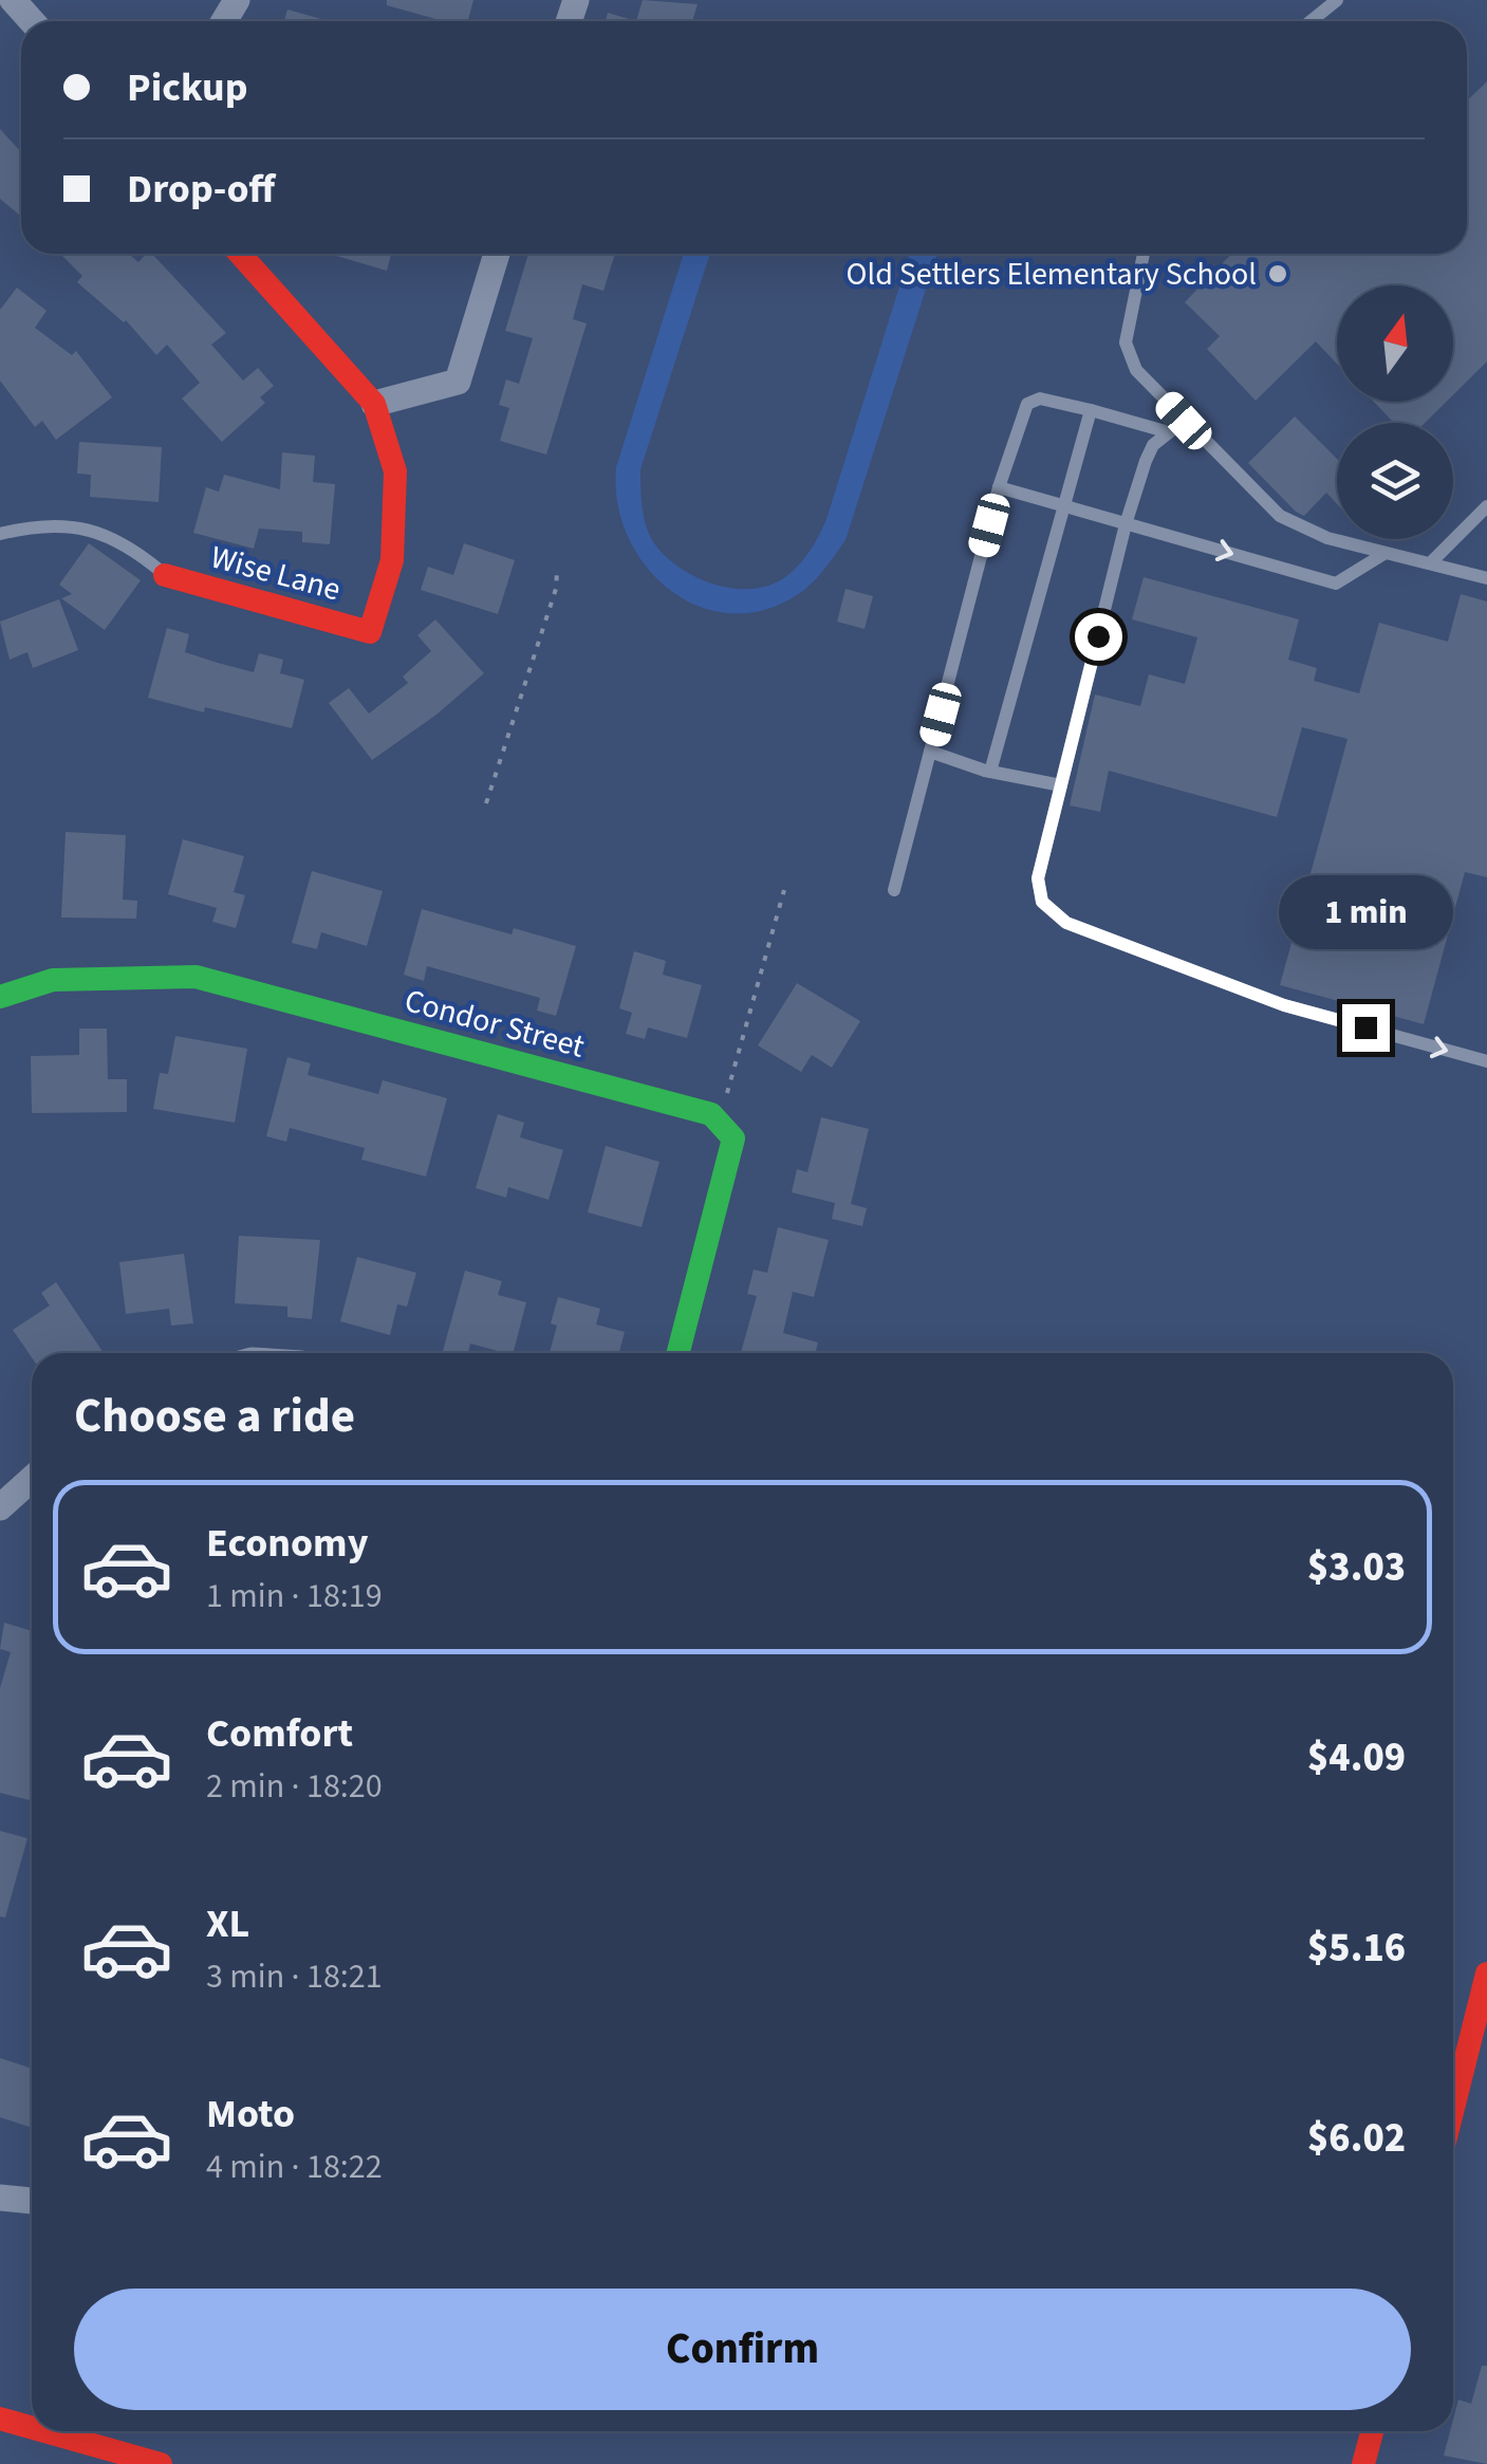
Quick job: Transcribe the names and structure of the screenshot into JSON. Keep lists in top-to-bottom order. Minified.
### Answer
{"streets":{"street":["Wise Lane","Condor Street"]},"places":["Old Settlers Elementary School"],"north":"top","page":{"banner":["Pickup","Drop-off"],"bubble":"1 min","heading":"Choose a ride","list":[{"name":"Economy","note":"1 min · 18:19","value":"$3.03"},{"name":"Comfort","note":"2 min · 18:20","value":"$4.09"},{"name":"XL","note":"3 min · 18:21","value":"$5.16"},{"name":"Moto","note":"4 min · 18:22","value":"$6.02"}],"buttons":"Confirm"}}
